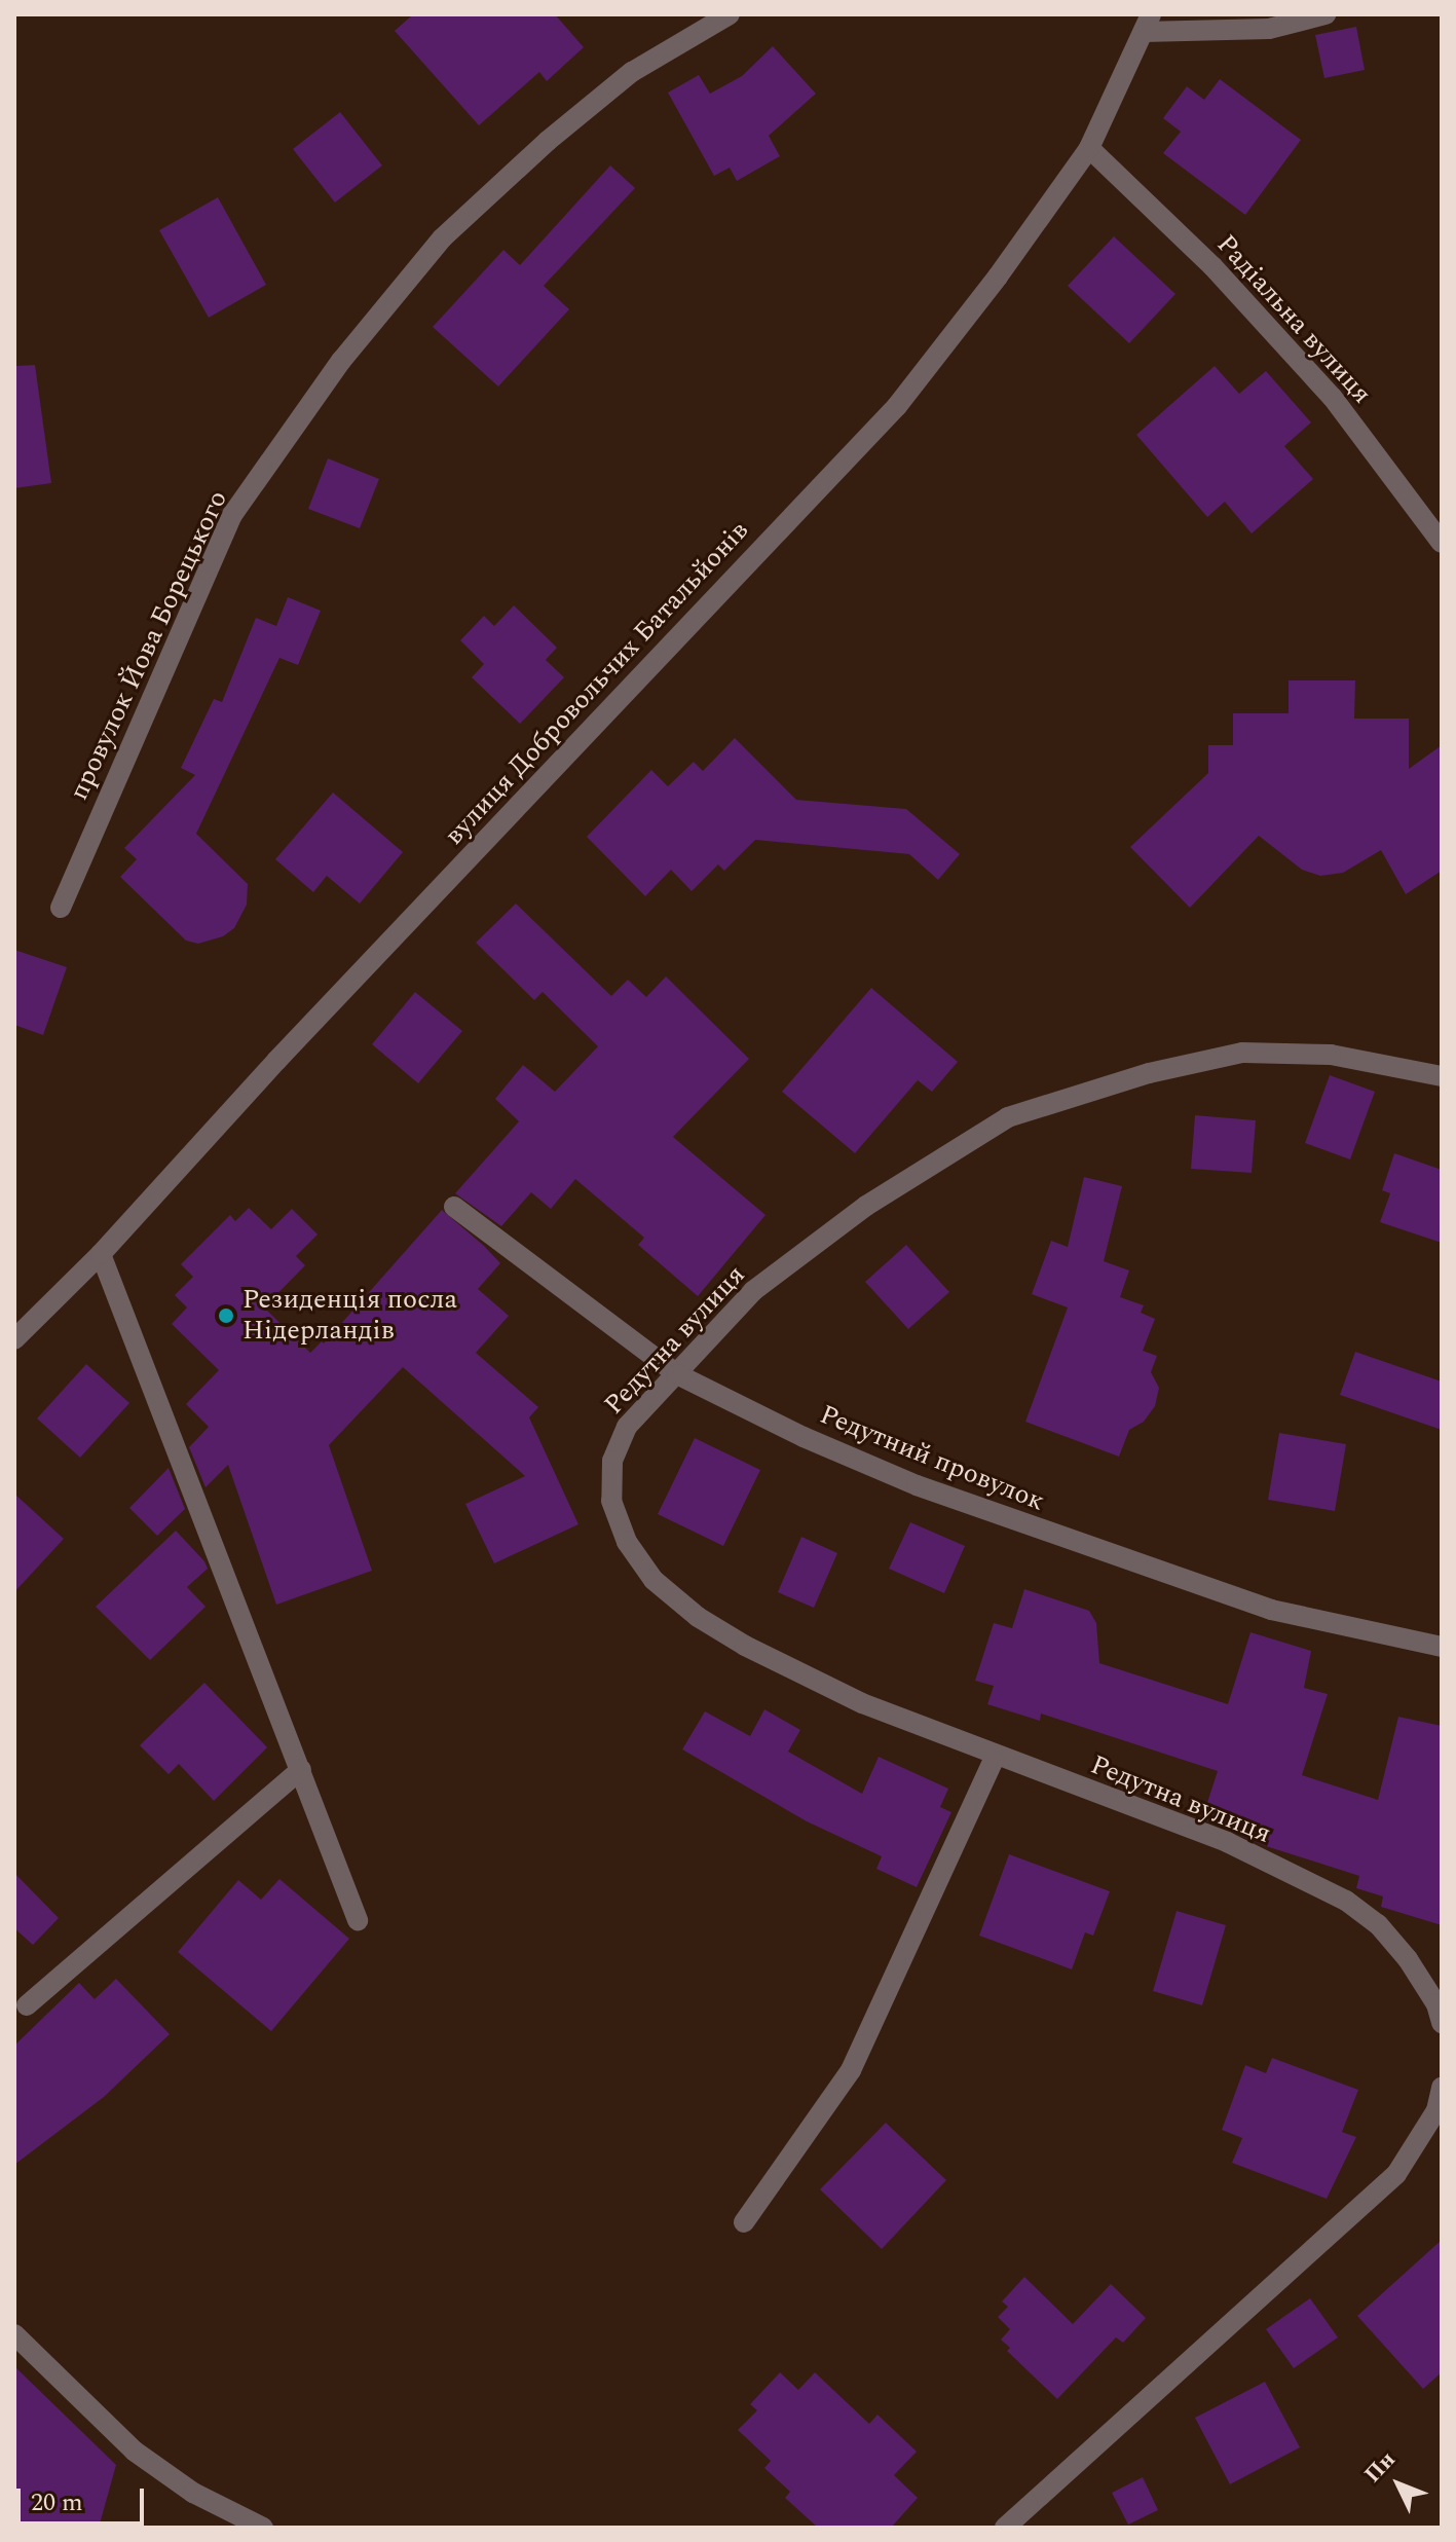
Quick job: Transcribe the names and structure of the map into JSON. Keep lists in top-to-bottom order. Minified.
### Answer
{"streets":{"street":["Радіальна вулиця","провулок Йова Борецького","вулиця Добровольчих Батальйонів","Редутна вулиця","Редутний провулок"]},"crossings":[["Радіальна вулиця","вулиця Добровольчих Батальйонів"],["Редутна вулиця","Редутний провулок"]],"places":["Резиденція посла Нідерландів"],"scale_bar":"20 m","north":"top left"}
